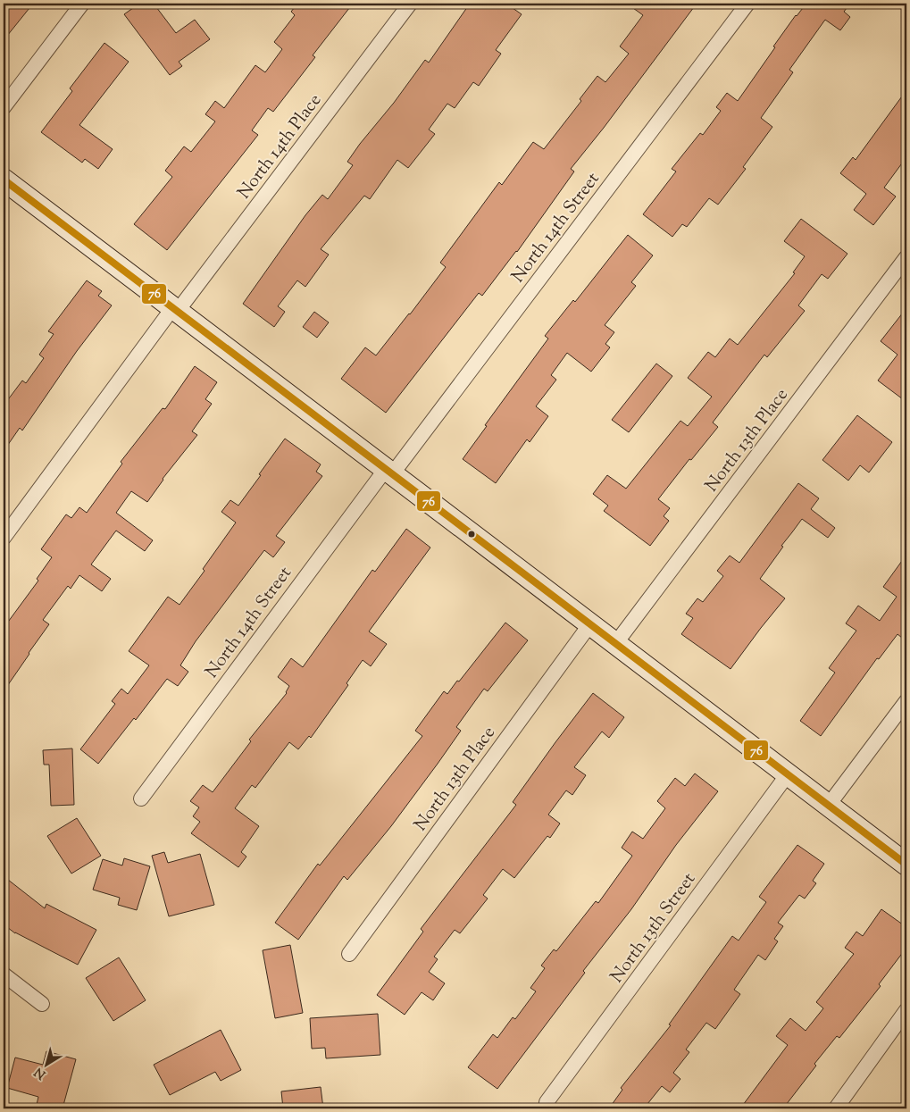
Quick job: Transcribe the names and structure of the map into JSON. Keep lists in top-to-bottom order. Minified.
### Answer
{"streets":{"street":["North 14th Place","North 14th Street","North 13th Place","North 13th Street"]},"lines":["transit line 76"],"north":"bottom left"}
